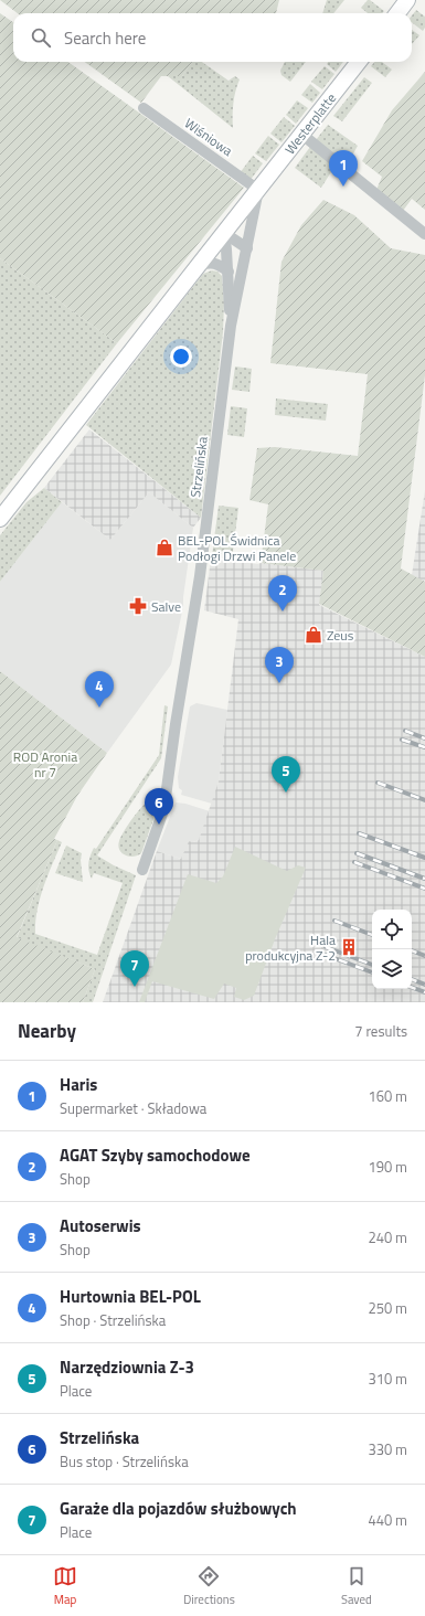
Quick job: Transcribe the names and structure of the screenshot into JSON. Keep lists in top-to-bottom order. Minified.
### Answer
{"streets":{"main road":["Westerplatte"],"street":["Wiśniowa","Strzelińska"]},"crossings":[["Westerplatte","Wiśniowa"],["Westerplatte","Strzelińska"],["Wiśniowa","Strzelińska"]],"parks":["ROD Aronia nr 7"],"places":{"shop":["BEL-POL Świdnica Podłogi Drzwi Panele","Zeus"],"pharmacy":["Salve"],"building":["Hala produkcyjna Z-2"]},"page":{"search":"Search here","pins":["1","2","3","4","5","6","7"],"heading":["Nearby","7 results"],"list":[{"mark":"1","name":"Haris","note":"Supermarket · Składowa","value":"160 m"},{"mark":"2","name":"AGAT Szyby samochodowe","note":"Shop","value":"190 m"},{"mark":"3","name":"Autoserwis","note":"Shop","value":"240 m"},{"mark":"4","name":"Hurtownia BEL-POL","note":"Shop · Strzelińska","value":"250 m"},{"mark":"5","name":"Narzędziownia Z-3","note":"Place","value":"310 m"},{"mark":"6","name":"Strzelińska","note":"Bus stop · Strzelińska","value":"330 m"},{"mark":"7","name":"Garaże dla pojazdów służbowych","note":"Place","value":"440 m"}],"nav":["Map","Directions","Saved"]}}
